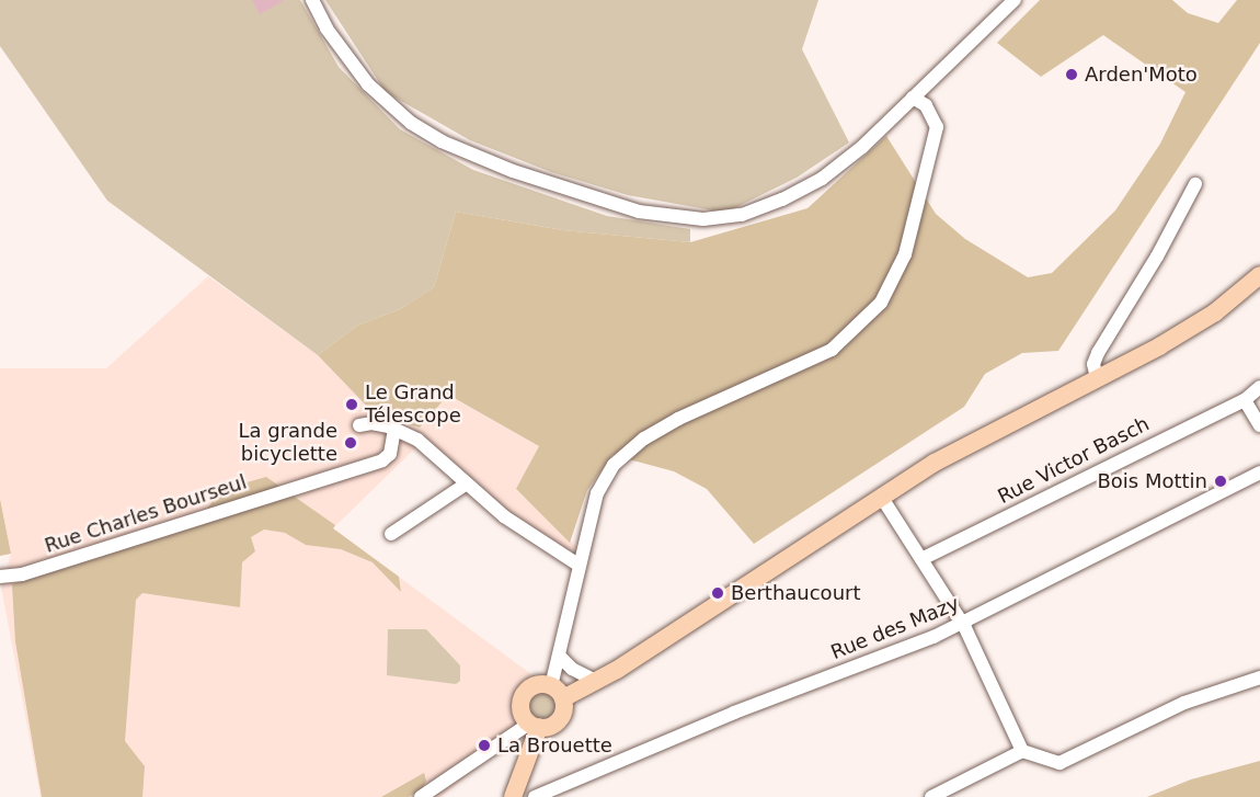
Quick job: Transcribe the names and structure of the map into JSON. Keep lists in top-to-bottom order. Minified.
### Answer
{"streets":{"street":["Rue Victor Basch","Rue Charles Bourseul","Rue des Mazy"]},"places":["Arden'Moto","Le Grand Télescope","La grande bicyclette","Bois Mottin","Berthaucourt","La Brouette"]}
